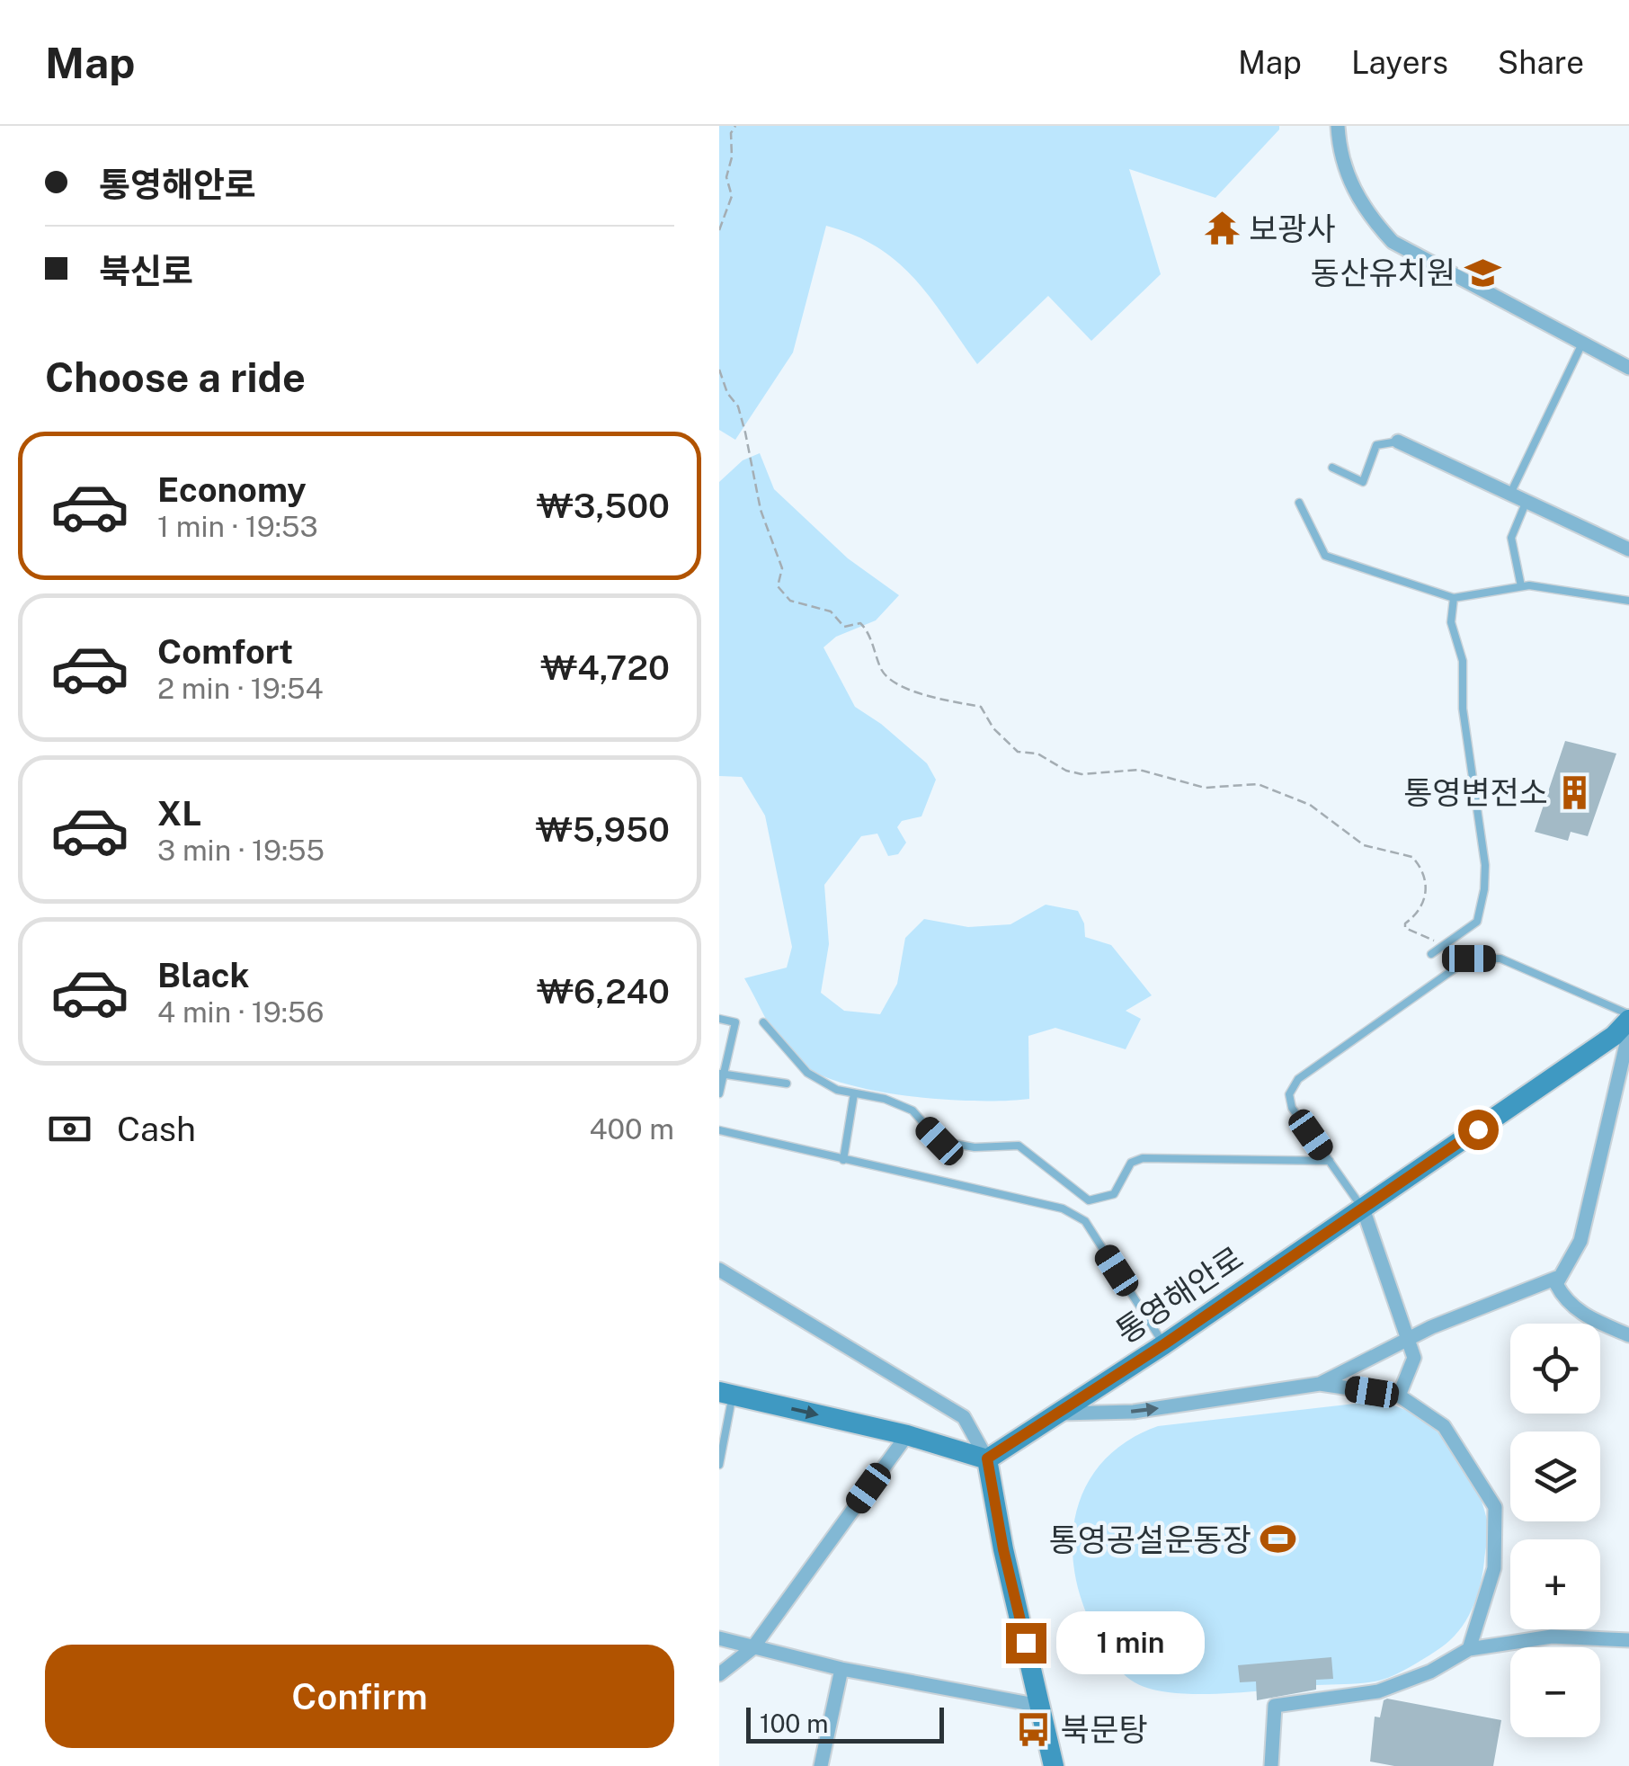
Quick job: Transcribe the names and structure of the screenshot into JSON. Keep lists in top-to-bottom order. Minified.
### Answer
{"streets":{"street":["통영해안로"]},"places":{"temple":["보광사"],"school or university":["동산유치원"],"building":["통영변전소"],"sports":["통영공설운동장"],"bus stop":["북문탕"]},"scale_bar":"100 m","page":{"header":"Map","nav":["Map","Layers","Share"],"banner":["통영해안로","북신로"],"heading":"Choose a ride","list":[{"name":"Economy","note":"1 min · 19:53","value":"₩3,500"},{"name":"Comfort","note":"2 min · 19:54","value":"₩4,720"},{"name":"XL","note":"3 min · 19:55","value":"₩5,950"},{"name":"Black","note":"4 min · 19:56","value":"₩6,240"}],"pay":["Cash","400 m"],"map_buttons":["+","−"],"bubble":"1 min","buttons":"Confirm","scale":"100 m"}}
